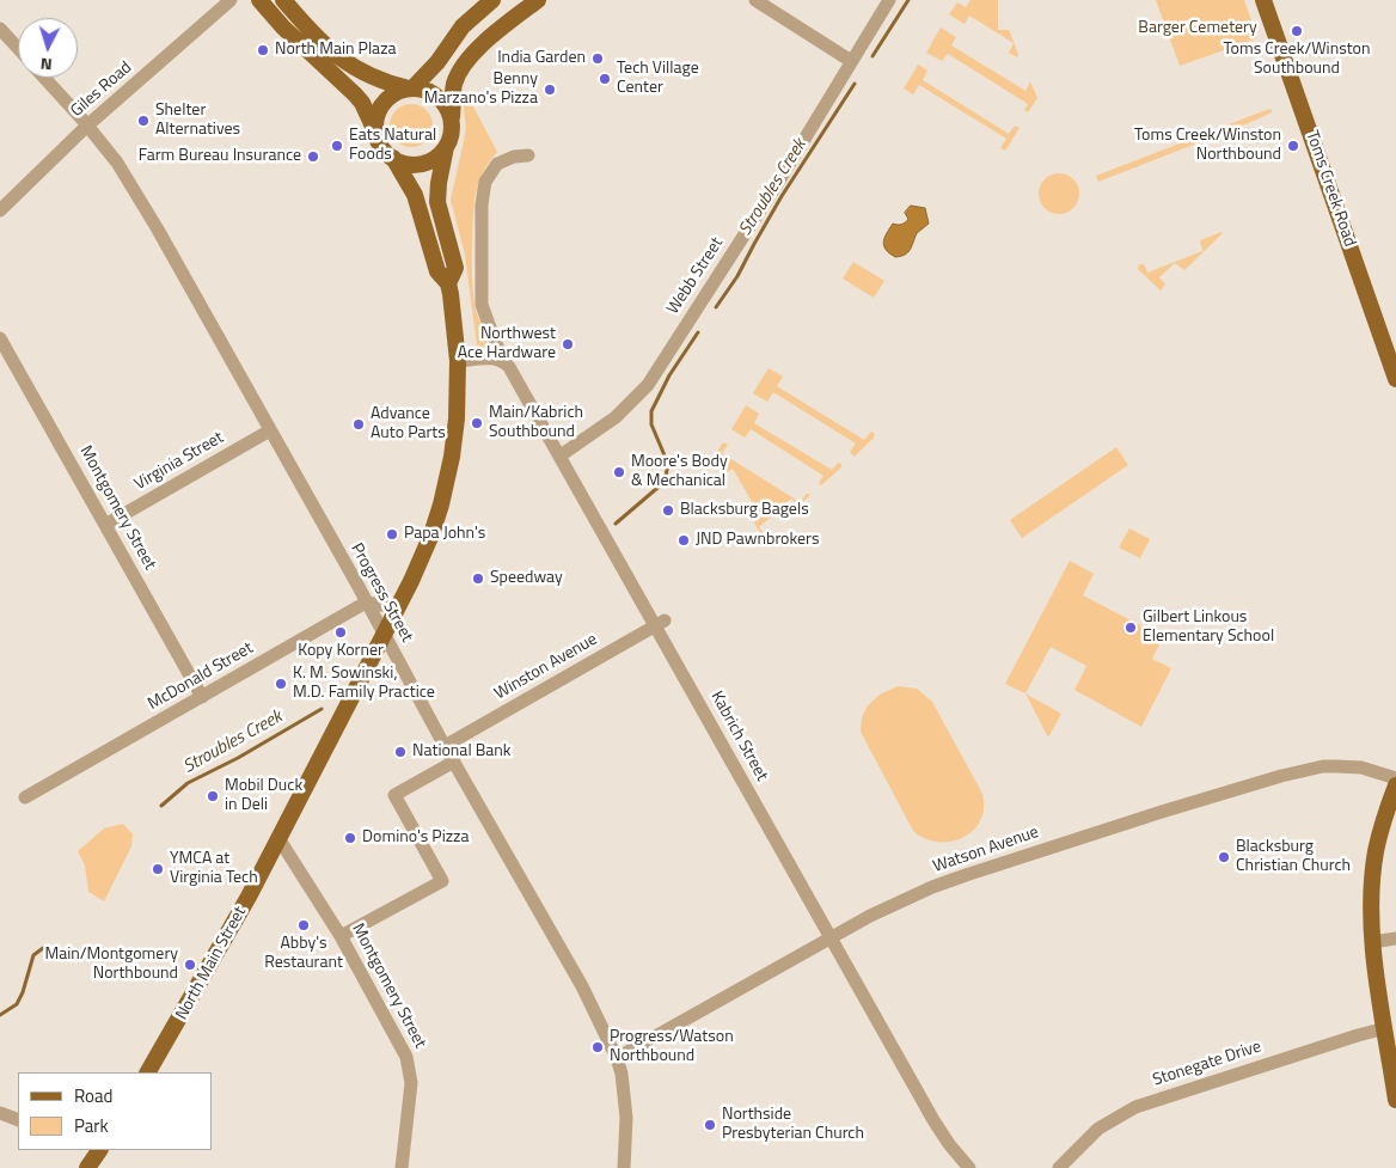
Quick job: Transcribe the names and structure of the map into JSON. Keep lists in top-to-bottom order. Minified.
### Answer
{"streets":{"main road":["Toms Creek Road","North Main Street"],"street":["Giles Road","Webb Street","Virginia Street","Montgomery Street","Progress Street","Winston Avenue","McDonald Street","Kabrich Street","Watson Avenue","Stonegate Drive"]},"crossings":[["Giles Road","Progress Street"],["Webb Street","Kabrich Street"],["Virginia Street","Montgomery Street"],["Virginia Street","Progress Street"],["Montgomery Street","McDonald Street"],["Montgomery Street","North Main Street"],["Progress Street","Winston Avenue"],["Progress Street","McDonald Street"],["Progress Street","Watson Avenue"],["Progress Street","North Main Street"],["Winston Avenue","Kabrich Street"],["Kabrich Street","Watson Avenue"]],"water":["Stroubles Creek"],"parks":["Barger Cemetery"],"places":["Toms Creek/Winston Southbound","North Main Plaza","India Garden","Tech Village Center","Benny Marzano's Pizza","Shelter Alternatives","Eats Natural Foods","Toms Creek/Winston Northbound","Farm Bureau Insurance","Northwest Ace Hardware","Main/Kabrich Southbound","Advance Auto Parts","Moore's Body & Mechanical","Blacksburg Bagels","Papa John's","JND Pawnbrokers","Speedway","Gilbert Linkous Elementary School","Kopy Korner","K. M. Sowinski, M.D. Family Practice","National Bank","Mobil Duck in Deli","Domino's Pizza","Blacksburg Christian Church","YMCA at Virginia Tech","Abby's Restaurant","Main/Montgomery Northbound","Progress/Watson Northbound","Northside Presbyterian Church"],"legend":["Road","Park"],"north":"bottom"}
